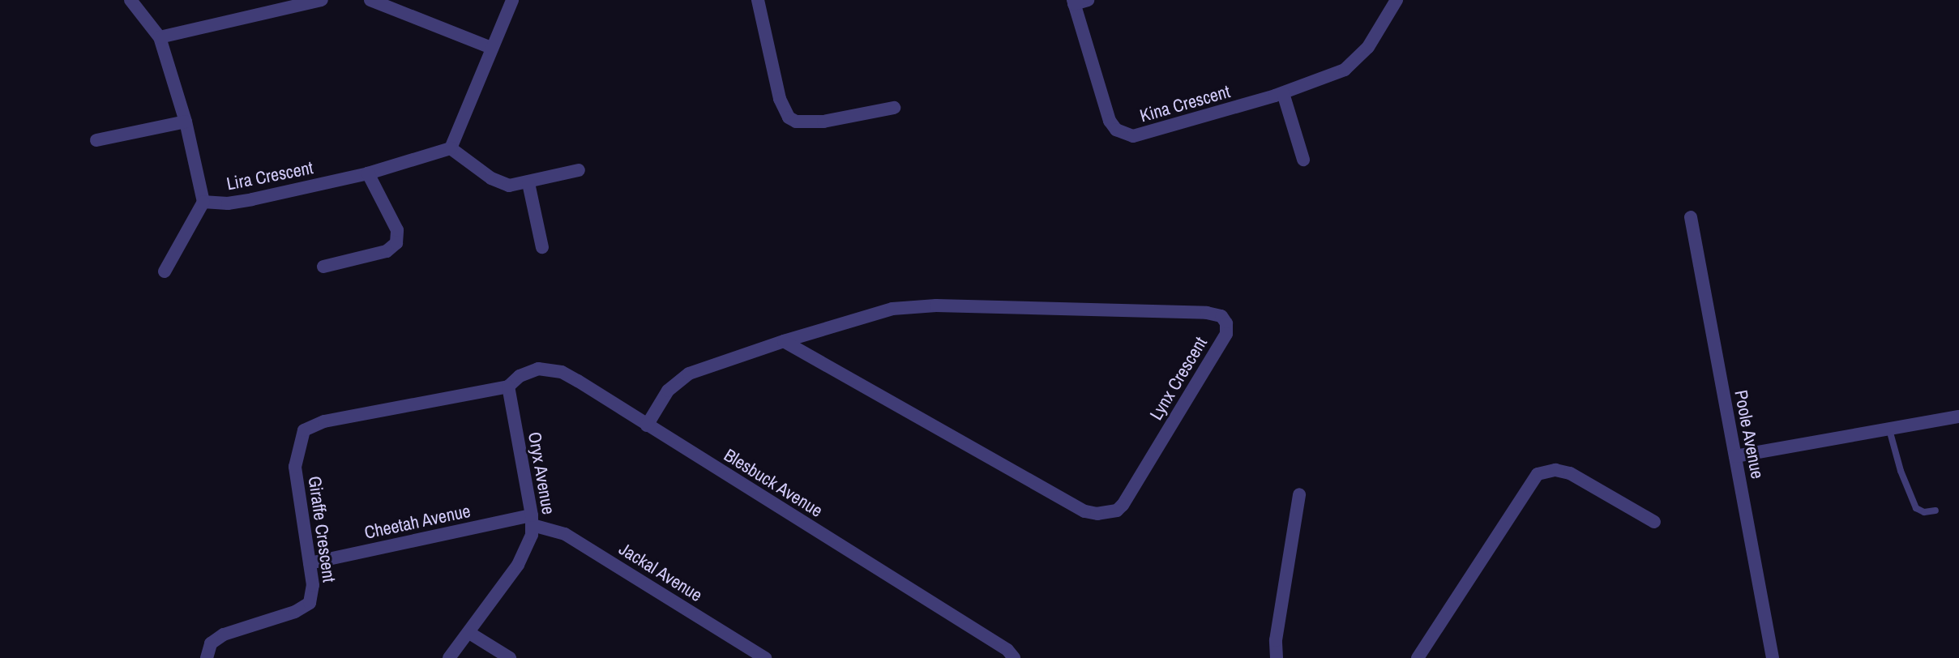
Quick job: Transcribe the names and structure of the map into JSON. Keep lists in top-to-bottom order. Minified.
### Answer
{"streets":{"street":["Kina Crescent","Lira Crescent","Lynx Crescent","Poole Avenue","Oryx Avenue","Blesbuck Avenue","Cheetah Avenue","Giraffe Crescent","Jackal Avenue"]},"crossings":[["Lynx Crescent","Blesbuck Avenue"],["Oryx Avenue","Blesbuck Avenue"],["Oryx Avenue","Cheetah Avenue"],["Oryx Avenue","Giraffe Crescent"],["Oryx Avenue","Jackal Avenue"],["Blesbuck Avenue","Giraffe Crescent"],["Cheetah Avenue","Giraffe Crescent"],["Cheetah Avenue","Jackal Avenue"]]}
